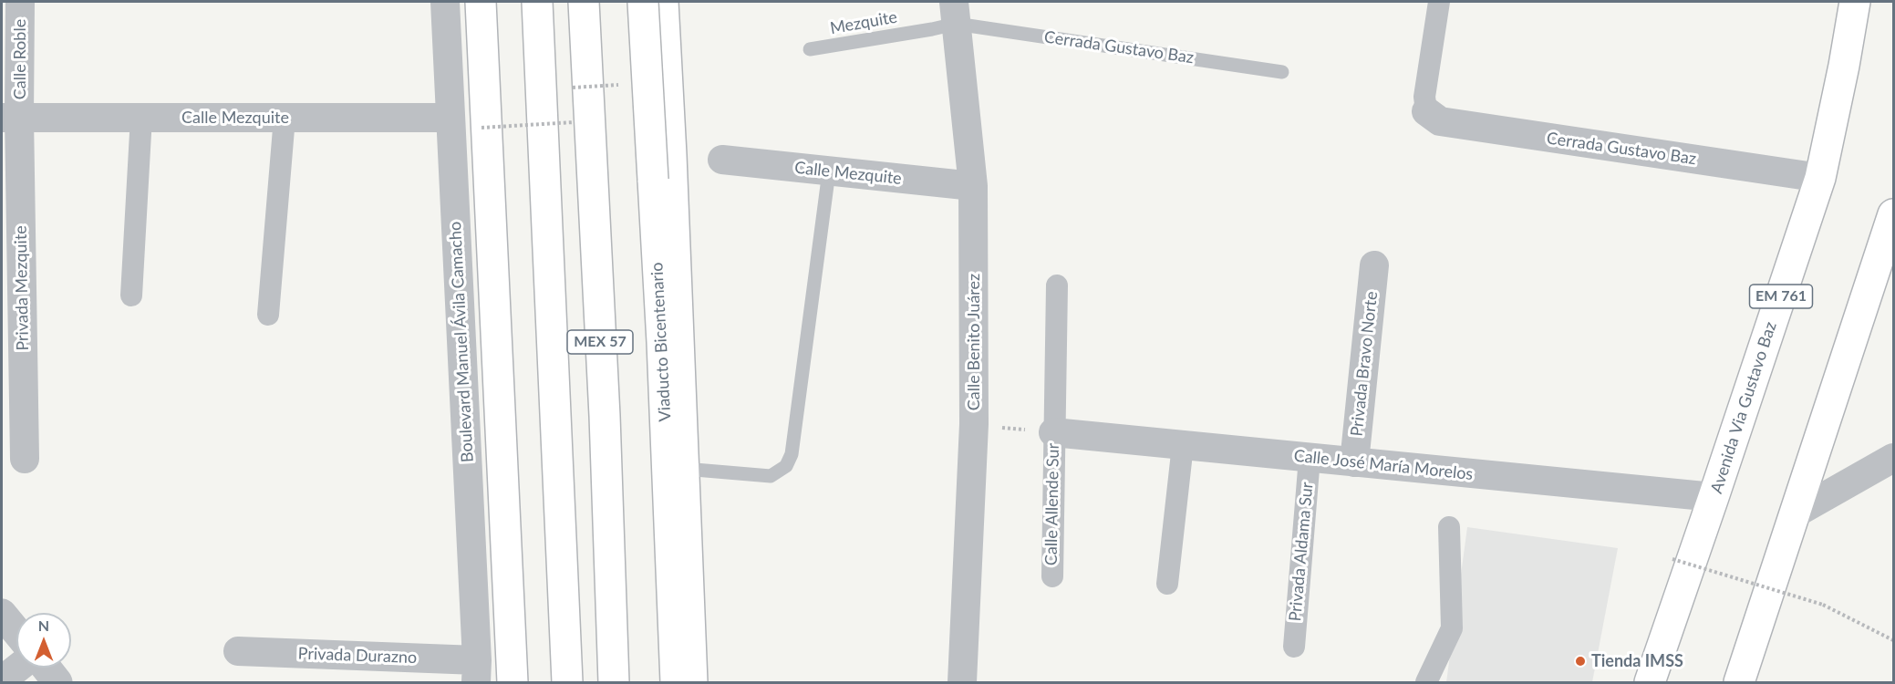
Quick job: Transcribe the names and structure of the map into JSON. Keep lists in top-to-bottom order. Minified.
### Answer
{"streets":{"main road":["EM 761","Boulevard Manuel Ávila Camacho","MEX 57","Viaducto Bicentenario","Avenida Via Gustavo Baz"],"street":["Cerrada Gustavo Baz","Calle Roble","Calle Mezquite","Privada Mezquite","Calle Benito Juárez","Privada Bravo Norte","Calle José María Morelos","Calle Allende Sur","Privada Aldama Sur","Privada Durazno"],"lane":["Mezquite"]},"crossings":[["Mezquite","Cerrada Gustavo Baz"],["Mezquite","Calle Benito Juárez"],["Cerrada Gustavo Baz","Calle Benito Juárez"],["Cerrada Gustavo Baz","Avenida Via Gustavo Baz"],["Calle Roble","Calle Mezquite"],["Calle Roble","Privada Mezquite"],["Calle Mezquite","Privada Mezquite"],["Calle Mezquite","Boulevard Manuel Ávila Camacho"],["Calle Mezquite","Calle Benito Juárez"],["Boulevard Manuel Ávila Camacho","Privada Durazno"],["Privada Bravo Norte","Calle José María Morelos"],["Avenida Via Gustavo Baz","Calle José María Morelos"],["Calle José María Morelos","Calle Allende Sur"],["Calle José María Morelos","Privada Aldama Sur"]],"places":["Tienda IMSS"],"north":"top"}
